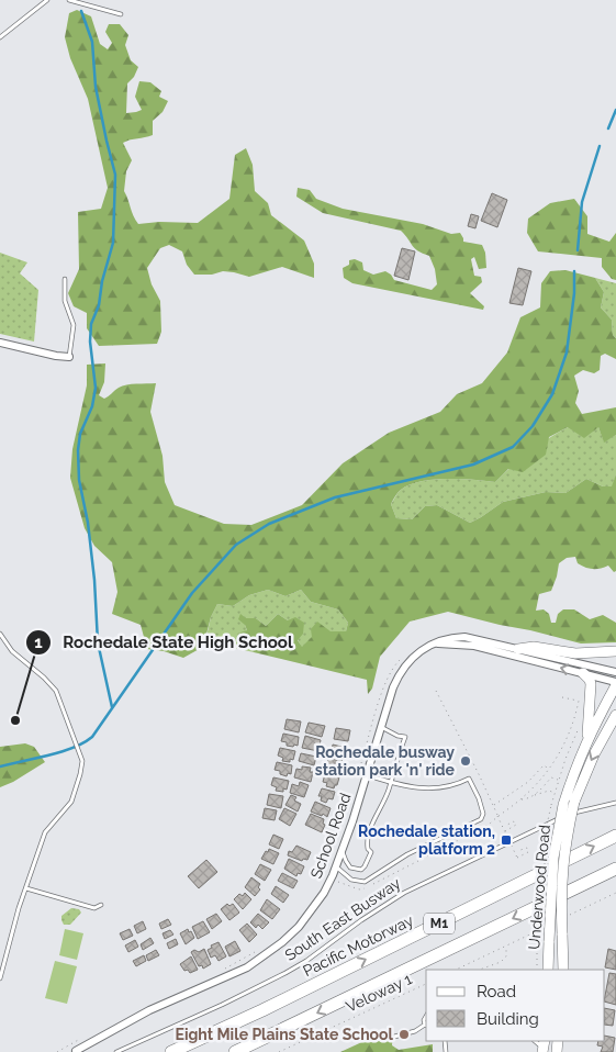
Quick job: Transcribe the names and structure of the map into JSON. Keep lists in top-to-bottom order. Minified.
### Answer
{"streets":{"highway":["M1","Pacific Motorway"],"main road":["Underwood Road"],"street":["School Road"],"lane":["South East Busway"],"path":["Veloway 1"]},"places":{"other":["Rochedale State High School","Rochedale busway station park 'n' ride","Eight Mile Plains State School"],"transit":["Rochedale station, platform 2"]},"legend":["Road","Building"]}
